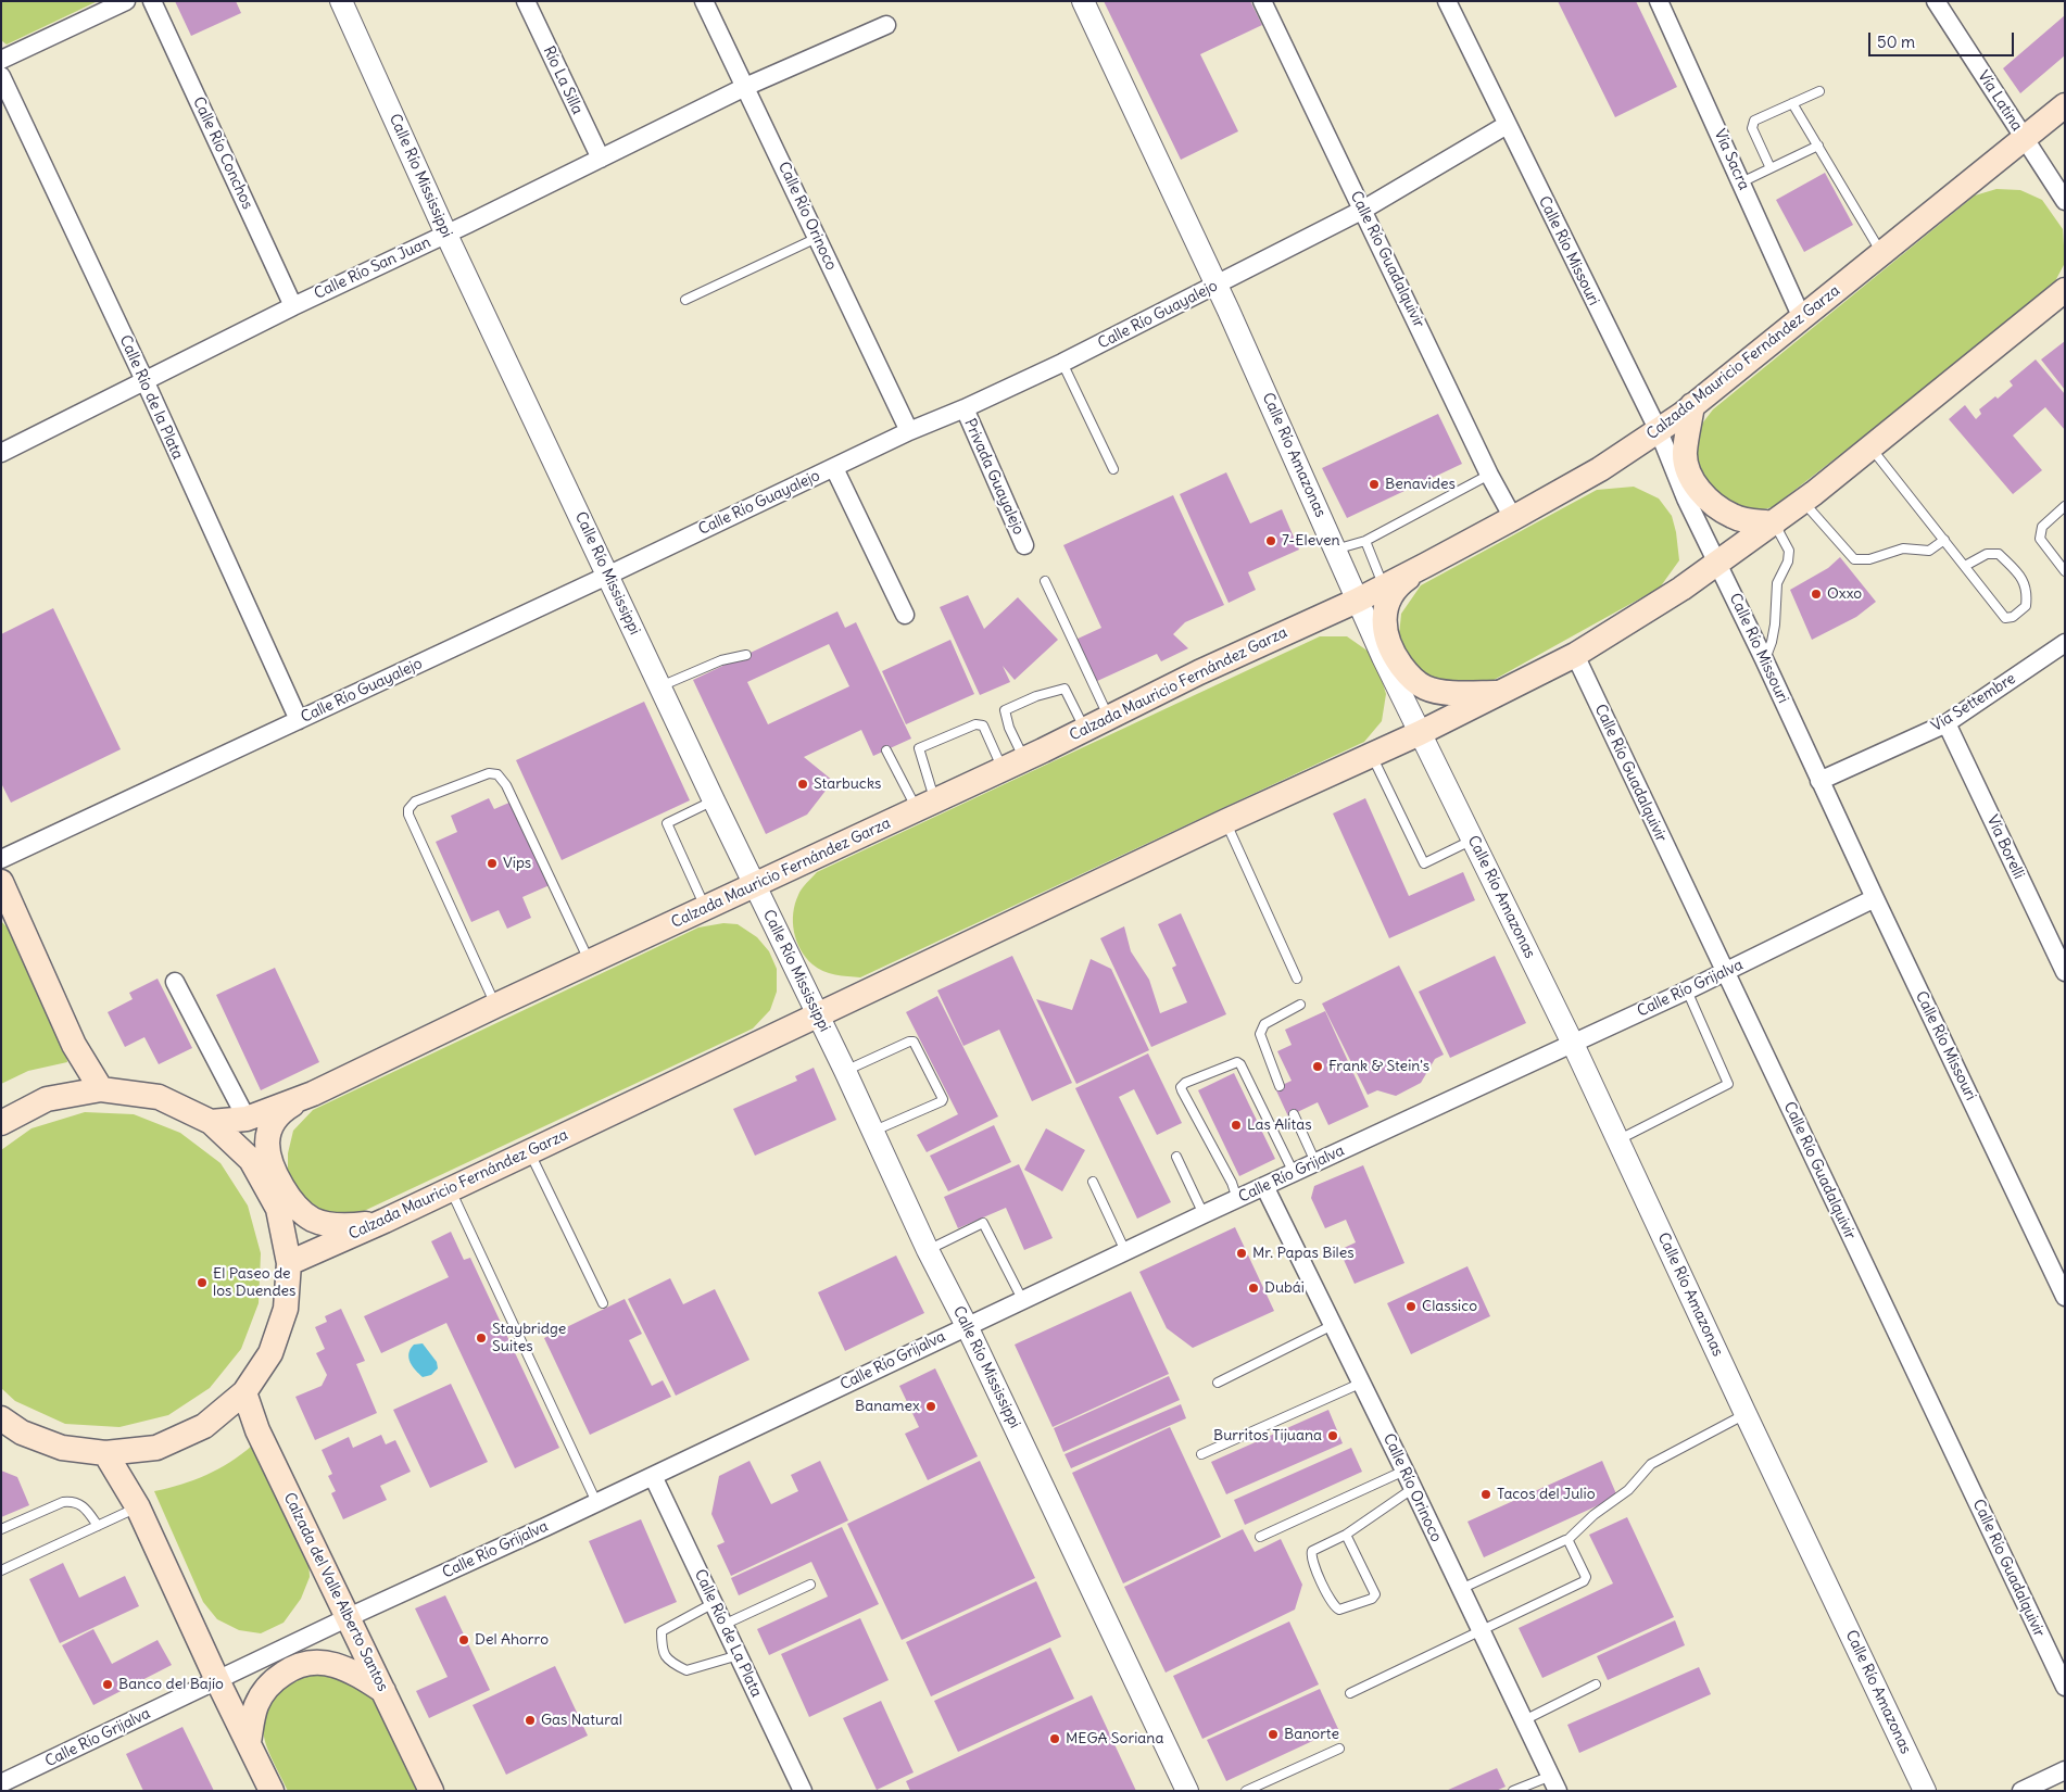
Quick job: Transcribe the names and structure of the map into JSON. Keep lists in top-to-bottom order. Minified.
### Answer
{"streets":{"main road":["Calzada Mauricio Fernández Garza","Calzada del Valle Alberto Santos"],"street":["Río La Silla","Vía Latina","Calle Río Conchos","Vía Sacra","Calle Río Mississippi","Calle Río Orinoco","Calle Río Missouri","Calle Río Guadalquivir","Calle Río San Juan","Calle Río Guayalejo","Calle Río de la Plata","Calle Río Amazonas","Privada Guayalejo","Vía Settembre","Vía Borelli","Calle Río Grijalva","Calle Río de La Plata"]},"crossings":[["Río La Silla","Calle Río San Juan"],["Vía Latina","Calzada Mauricio Fernández Garza"],["Calle Río Conchos","Calle Río San Juan"],["Vía Sacra","Calzada Mauricio Fernández Garza"],["Calle Río Mississippi","Calle Río San Juan"],["Calle Río Mississippi","Calle Río Guayalejo"],["Calle Río Mississippi","Calzada Mauricio Fernández Garza"],["Calle Río Mississippi","Calle Río Grijalva"],["Calle Río Orinoco","Calle Río San Juan"],["Calle Río Orinoco","Calle Río Guayalejo"],["Calle Río Orinoco","Calle Río Grijalva"],["Calle Río Missouri","Calle Río Guayalejo"],["Calle Río Missouri","Calzada Mauricio Fernández Garza"],["Calle Río Missouri","Vía Settembre"],["Calle Río Missouri","Calle Río Grijalva"],["Calle Río Guadalquivir","Calle Río Guayalejo"],["Calle Río Guadalquivir","Calzada Mauricio Fernández Garza"],["Calle Río Guadalquivir","Calle Río Grijalva"],["Calle Río San Juan","Calle Río de la Plata"],["Calle Río Guayalejo","Calle Río de la Plata"],["Calle Río Guayalejo","Calle Río Amazonas"],["Calle Río Guayalejo","Privada Guayalejo"],["Calzada Mauricio Fernández Garza","Calle Río Amazonas"],["Calle Río Amazonas","Calle Río Grijalva"],["Vía Settembre","Vía Borelli"],["Calle Río Grijalva","Calzada del Valle Alberto Santos"],["Calle Río Grijalva","Calle Río de La Plata"]],"places":["Benavides","7-Eleven","Oxxo","Starbucks","Vips","Frank & Stein's","Las Alitas","Mr. Papas Biles","El Paseo de los Duendes","Dubái","Classico","Staybridge Suites","Banamex","Burritos Tijuana","Tacos del Julio","Del Ahorro","Banco del Bajío","Gas Natural","Banorte","MEGA Soriana"],"scale_bar":"50 m"}
